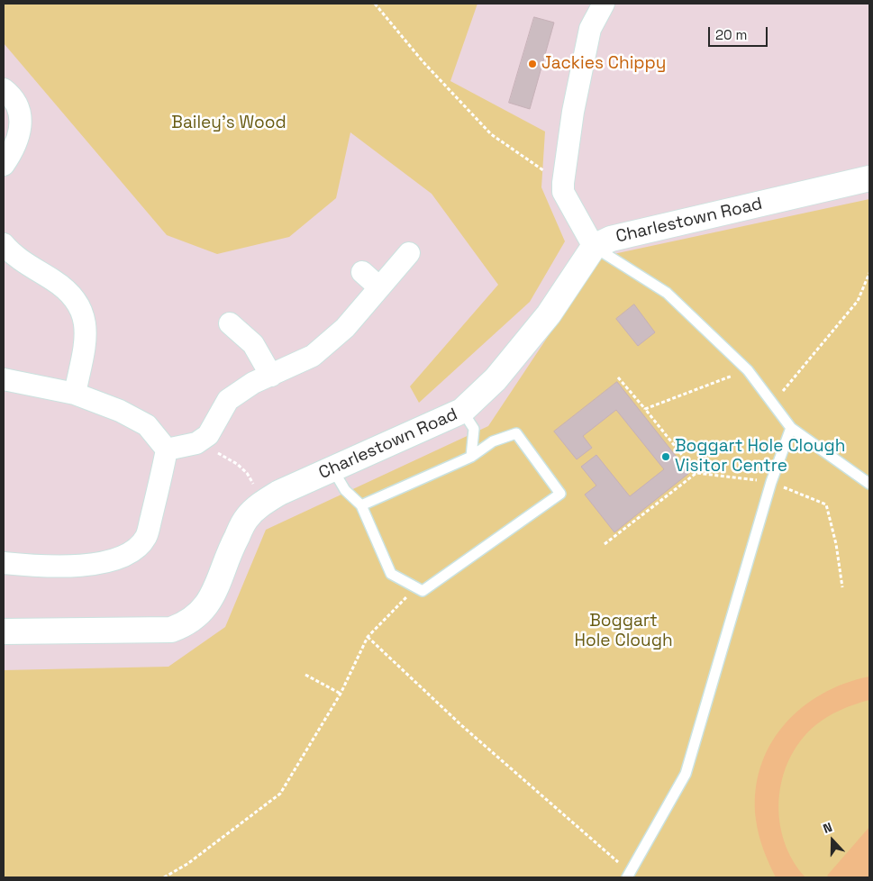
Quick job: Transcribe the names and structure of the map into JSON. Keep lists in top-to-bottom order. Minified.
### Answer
{"streets":{"street":["Charlestown Road"]},"parks":["Bailey's Wood","Boggart Hole Clough"],"places":["Jackies Chippy","Boggart Hole Clough Visitor Centre"],"scale_bar":"20 m","north":"top"}
